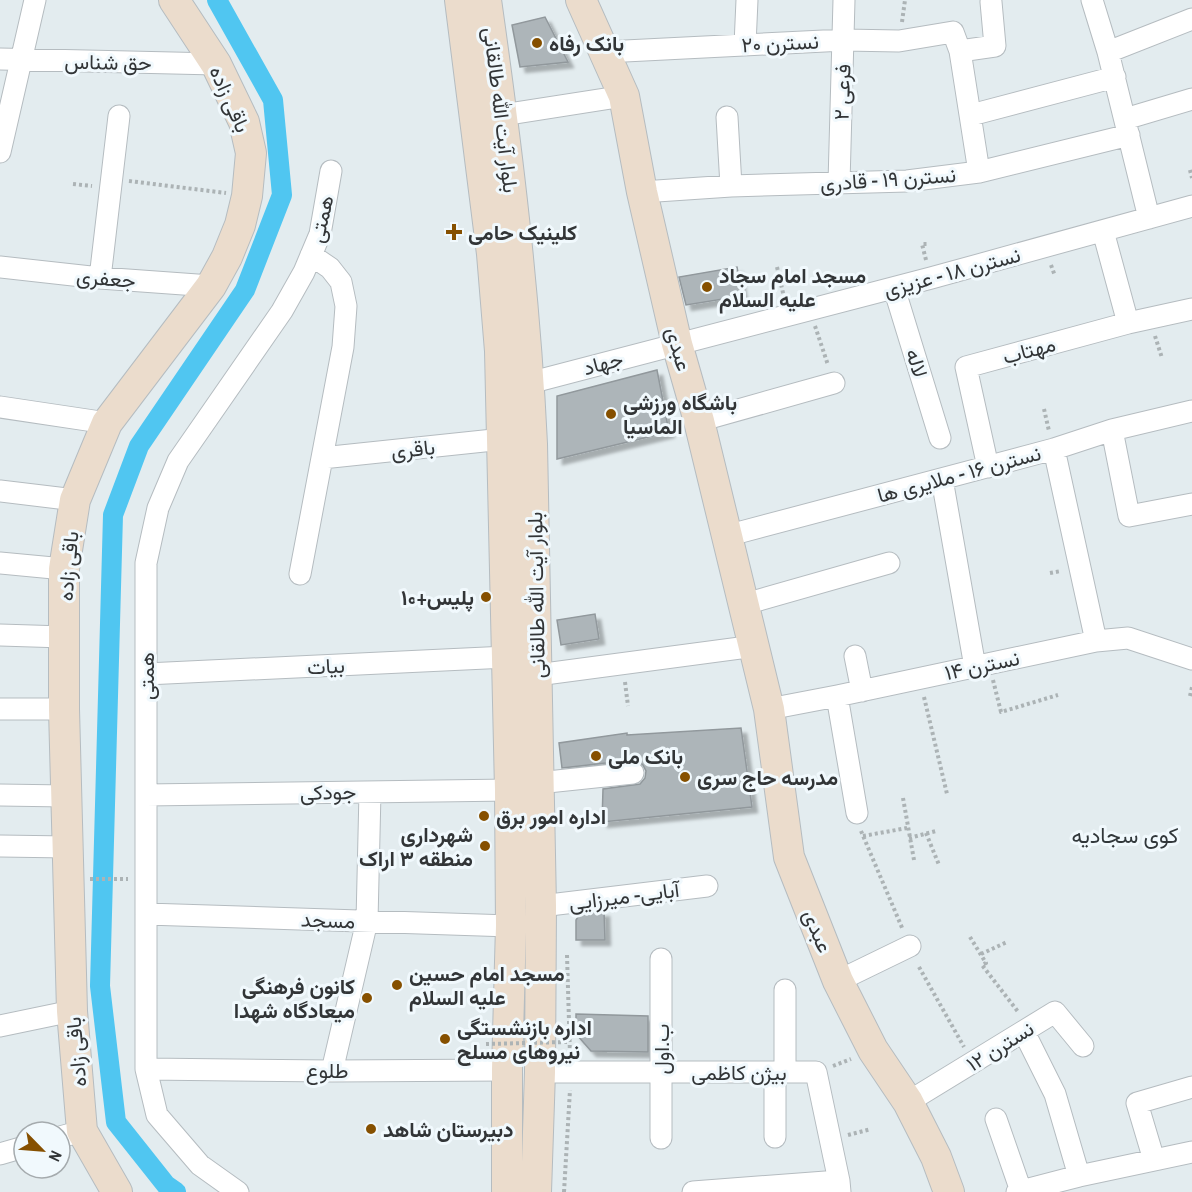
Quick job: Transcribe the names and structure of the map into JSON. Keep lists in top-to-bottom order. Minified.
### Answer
{"streets":{"street":["نسترن ۲۰","حق شناس","فرعی ۲","باقی زاده","بلوار آیت الله طالقانی","نسترن ۱۹ - قادری","همتی","نسترن ۱۸ - عزیزی","جعفری","عبدی","مهتاب","جهاد","لاله","باقری","نسترن ۱۶ - ملایری ها","نسترن ۱۴","بیات","جودکی","آبایی- میرزایی","مسجد","نسترن ۱۲","ب.اول","طلوع","بیژن کاظمی"]},"crossings":[["نسترن ۲۰","فرعی ۲"],["نسترن ۲۰","عبدی"],["حق شناس","باقی زاده"],["فرعی ۲","نسترن ۱۹ - قادری"],["باقی زاده","جعفری"],["بلوار آیت الله طالقانی","جهاد"],["بلوار آیت الله طالقانی","باقری"],["بلوار آیت الله طالقانی","بیات"],["بلوار آیت الله طالقانی","جودکی"],["بلوار آیت الله طالقانی","آبایی- میرزایی"],["بلوار آیت الله طالقانی","مسجد"],["بلوار آیت الله طالقانی","طلوع"],["بلوار آیت الله طالقانی","بیژن کاظمی"],["نسترن ۱۹ - قادری","عبدی"],["همتی","بیات"],["همتی","جودکی"],["همتی","مسجد"],["همتی","طلوع"],["نسترن ۱۸ - عزیزی","عبدی"],["نسترن ۱۸ - عزیزی","جهاد"],["نسترن ۱۸ - عزیزی","لاله"],["عبدی","جهاد"],["عبدی","نسترن ۱۶ - ملایری ها"],["عبدی","نسترن ۱۴"],["عبدی","نسترن ۱۲"],["مهتاب","نسترن ۱۶ - ملایری ها"],["ب.اول","بیژن کاظمی"]],"districts":["کوی سجادیه"],"places":{"other":["بانک رفاه","مسجد امام سجاد علیه السلام","باشگاه ورزشی الماسیا","پلیس+۱۰","بانک ملی","مدرسه حاج سری","اداره امور برق","شهرداری منطقه ۳ اراک","مسجد امام حسین علیه السلام","کانون فرهنگی میعادگاه شهدا","اداره بازنشستگی نیروهای مسلح","دبیرستان شاهد"],"health":["کلینیک حامی"]},"north":"bottom right"}
